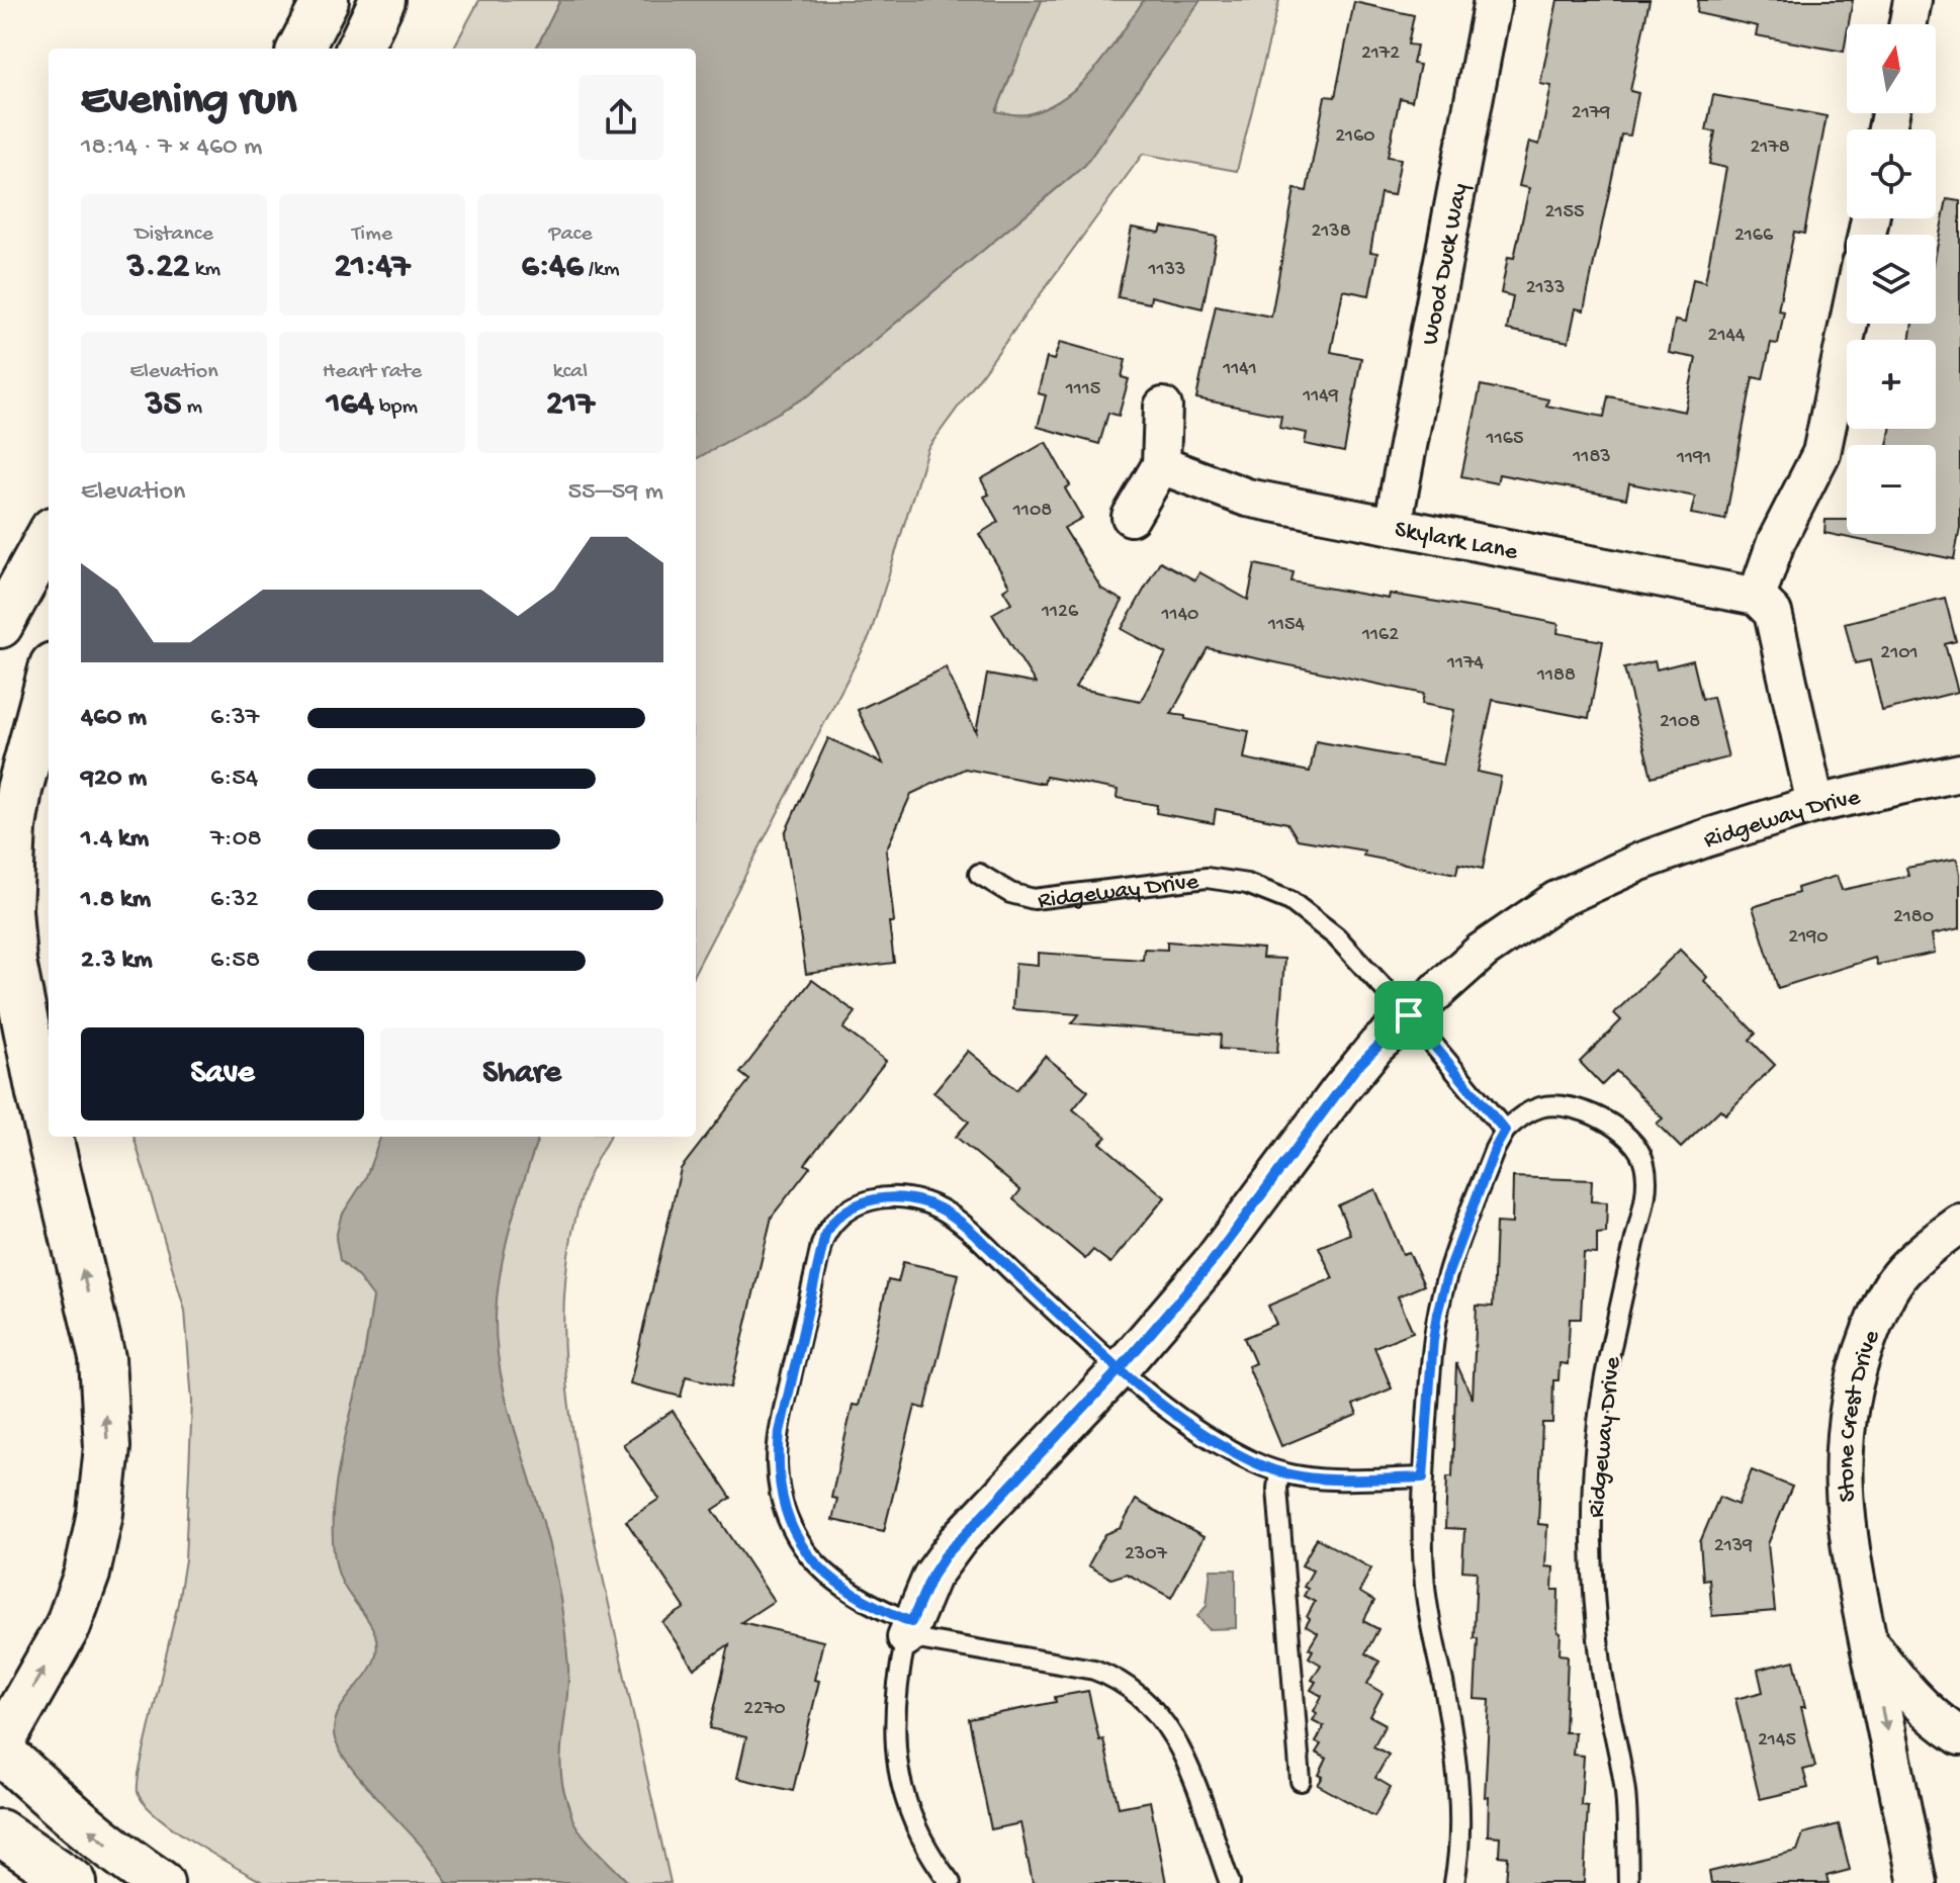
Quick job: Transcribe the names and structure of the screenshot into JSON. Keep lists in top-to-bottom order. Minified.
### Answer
{"streets":{"street":["Wood Duck Way","Skylark Lane","Ridgeway Drive","Stone Crest Drive"]},"crossings":[["Wood Duck Way","Skylark Lane"]],"house_numbers":["2172","2179","2160","2178","2155","2138","2166","1133","2133","2144","1141","1115","1149","1165","1183","1191","1108","1126","1140","1154","1162","2101","1174","1188","2108","2180","2190","2139","2307","2270","2145"],"north":"top","page":{"map_buttons":["+","−"],"heading":["Evening run","18:14 · 7 × 460 m"],"stats":[["Distance","3.22 km"],["Time","21:47"],["Pace","6:46 /km"],["Elevation","35 m"],["Heart rate","164 bpm"],["kcal","217"]],"chart":["Elevation","55–59 m"],"list":[{"name":"460 m","note":"6:37"},{"name":"920 m","note":"6:54"},{"name":"1.4 km","note":"7:08"},{"name":"1.8 km","note":"6:32"},{"name":"2.3 km","note":"6:58"}],"buttons":["Save","Share"]}}
